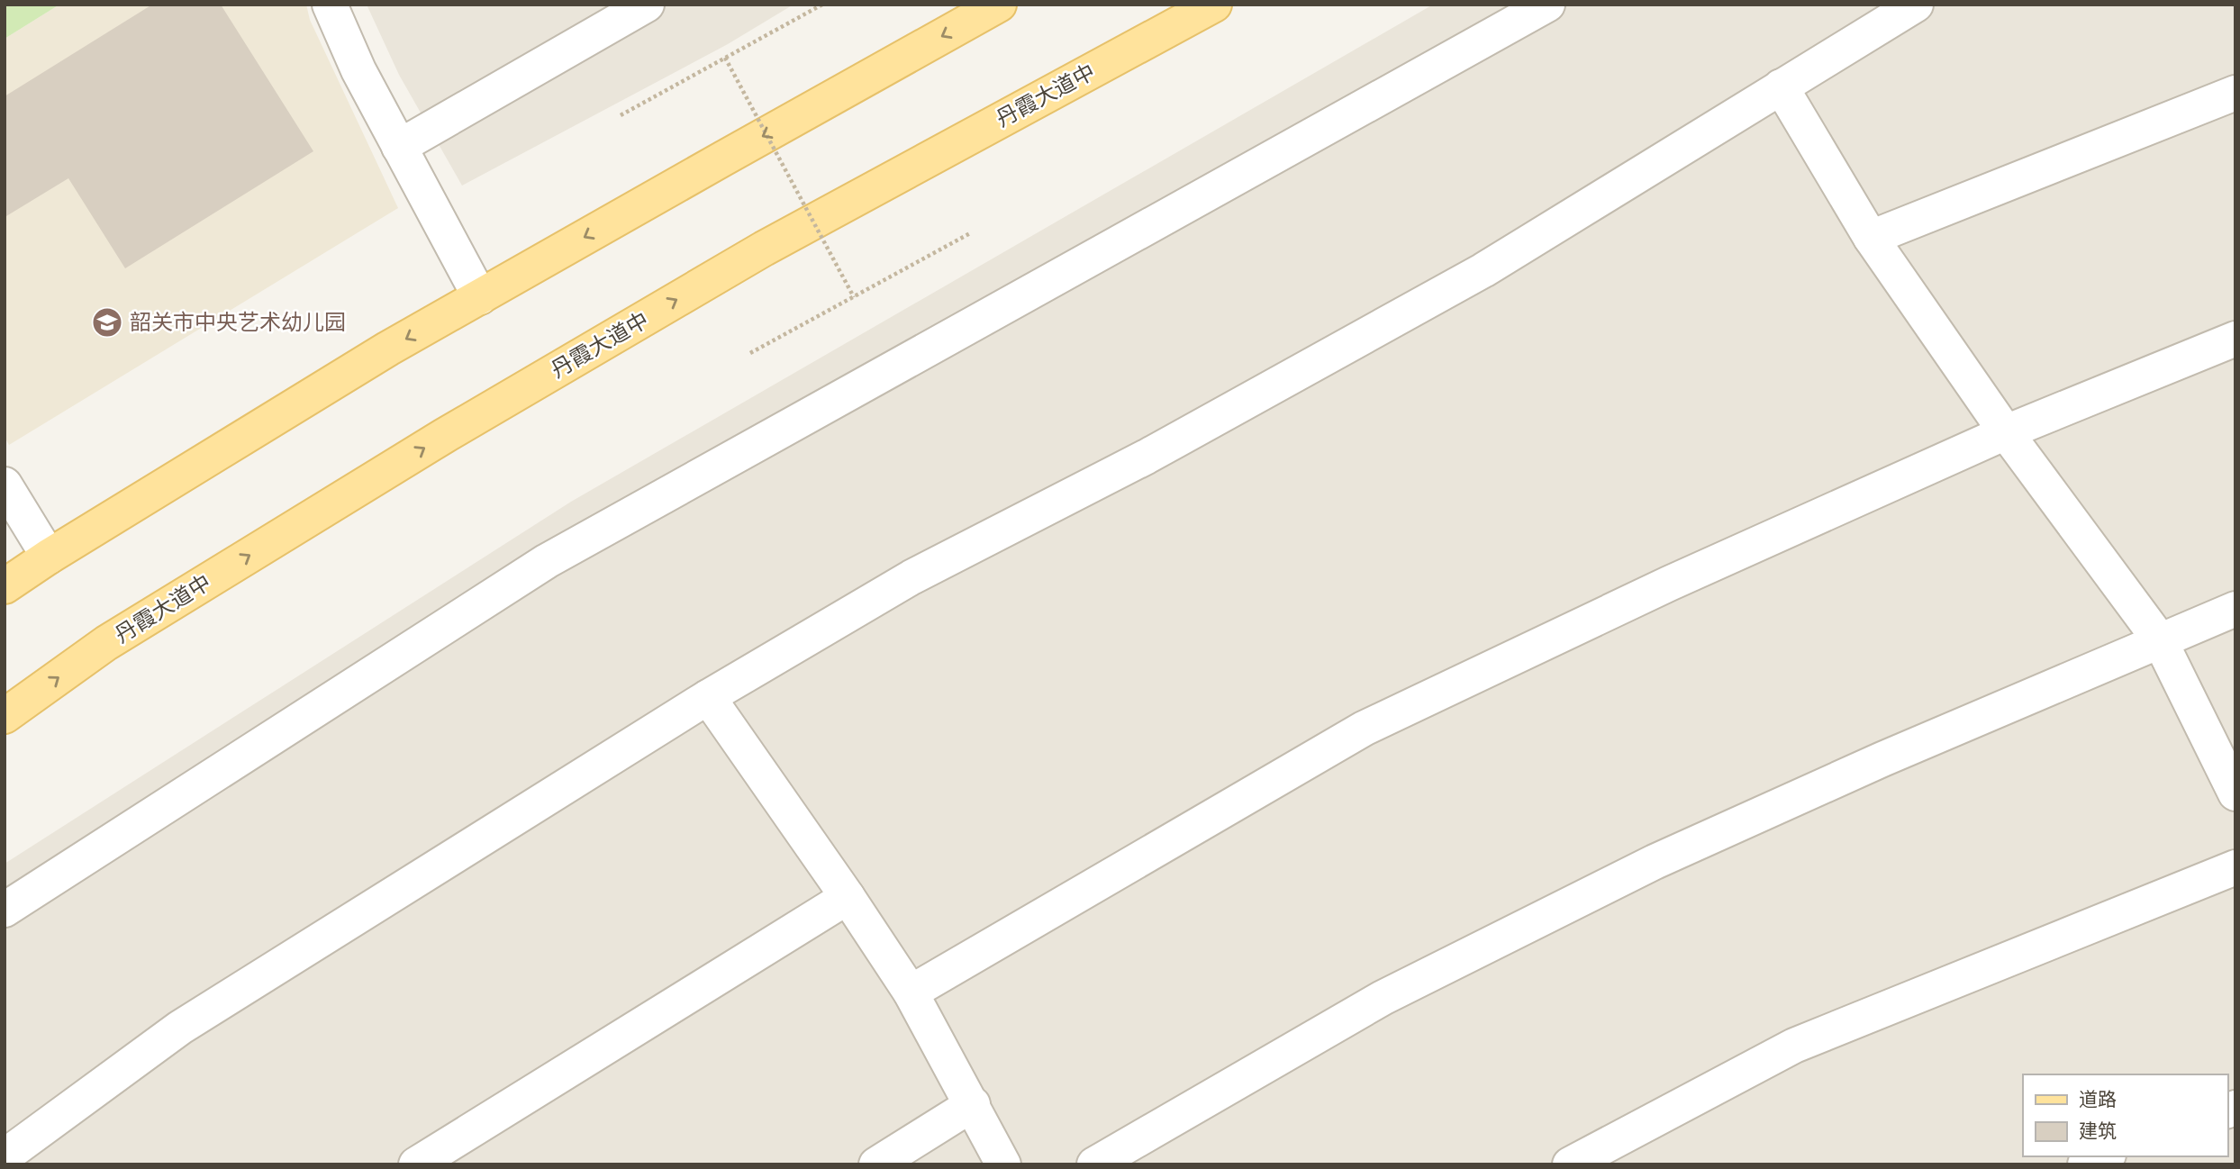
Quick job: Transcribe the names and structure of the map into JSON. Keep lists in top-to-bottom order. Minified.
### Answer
{"streets":{"main road":["丹霞大道中"]},"places":{"school or university":["韶关市中央艺术幼儿园"]},"legend":["道路","建筑"]}
